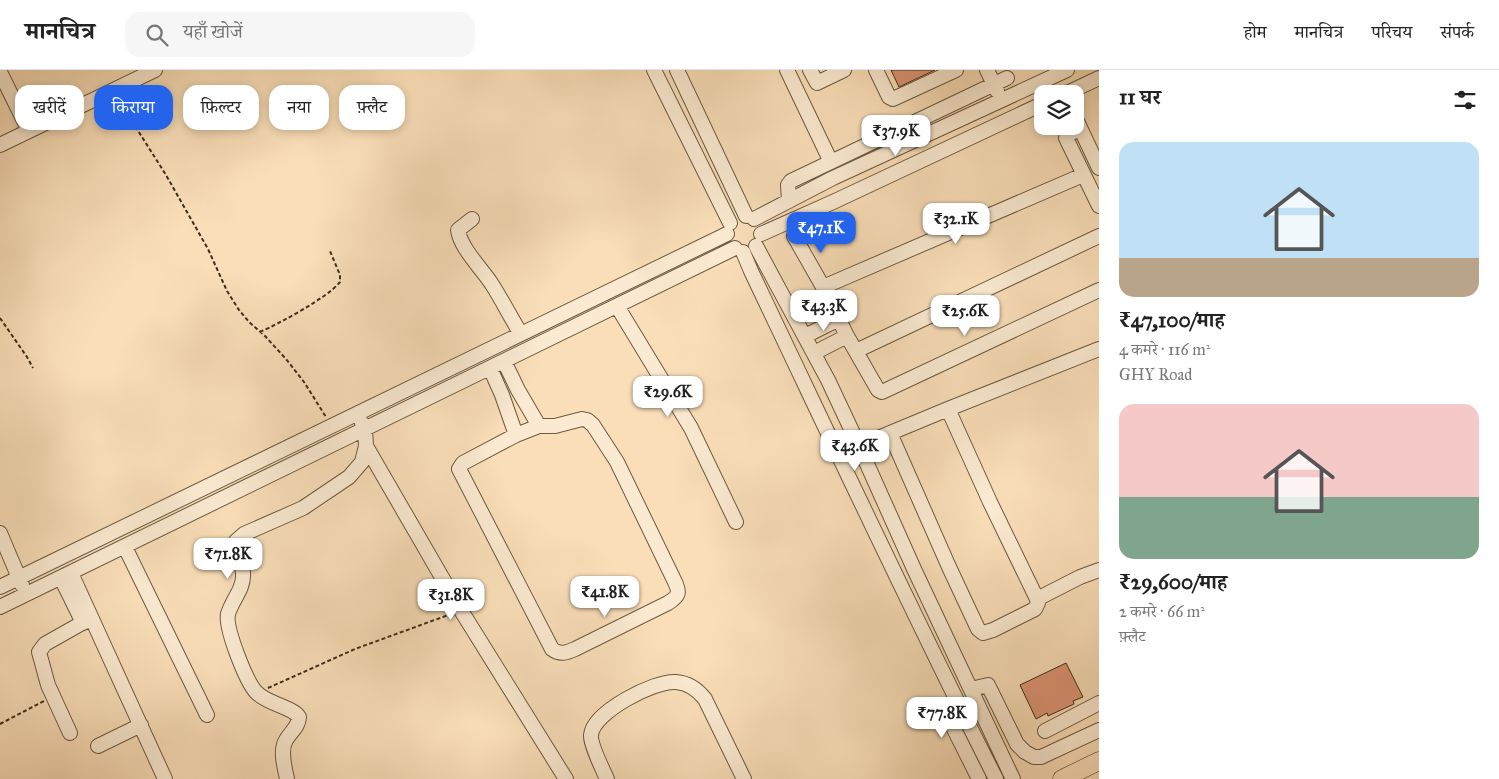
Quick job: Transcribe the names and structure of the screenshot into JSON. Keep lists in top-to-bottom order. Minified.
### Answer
{"page":{"header":"मानचित्र","search":"यहाँ खोजें","nav":["होम","मानचित्र","परिचय","संपर्क"],"heading":"11 घर","chip":["खरीदें","किराया","फ़िल्टर","नया","फ़्लैट"],"price":["₹37.9K","₹32.1K","₹47.1K","₹43.3K","₹25.6K","₹29.6K","₹43.6K","₹71.8K","₹41.8K","₹31.8K","₹77.8K"],"list":[{"name":"₹47,100/माह","note":"4 कमरे · 116 m² · GHY Road"},{"name":"₹29,600/माह","note":"2 कमरे · 66 m² · फ़्लैट"}]}}
